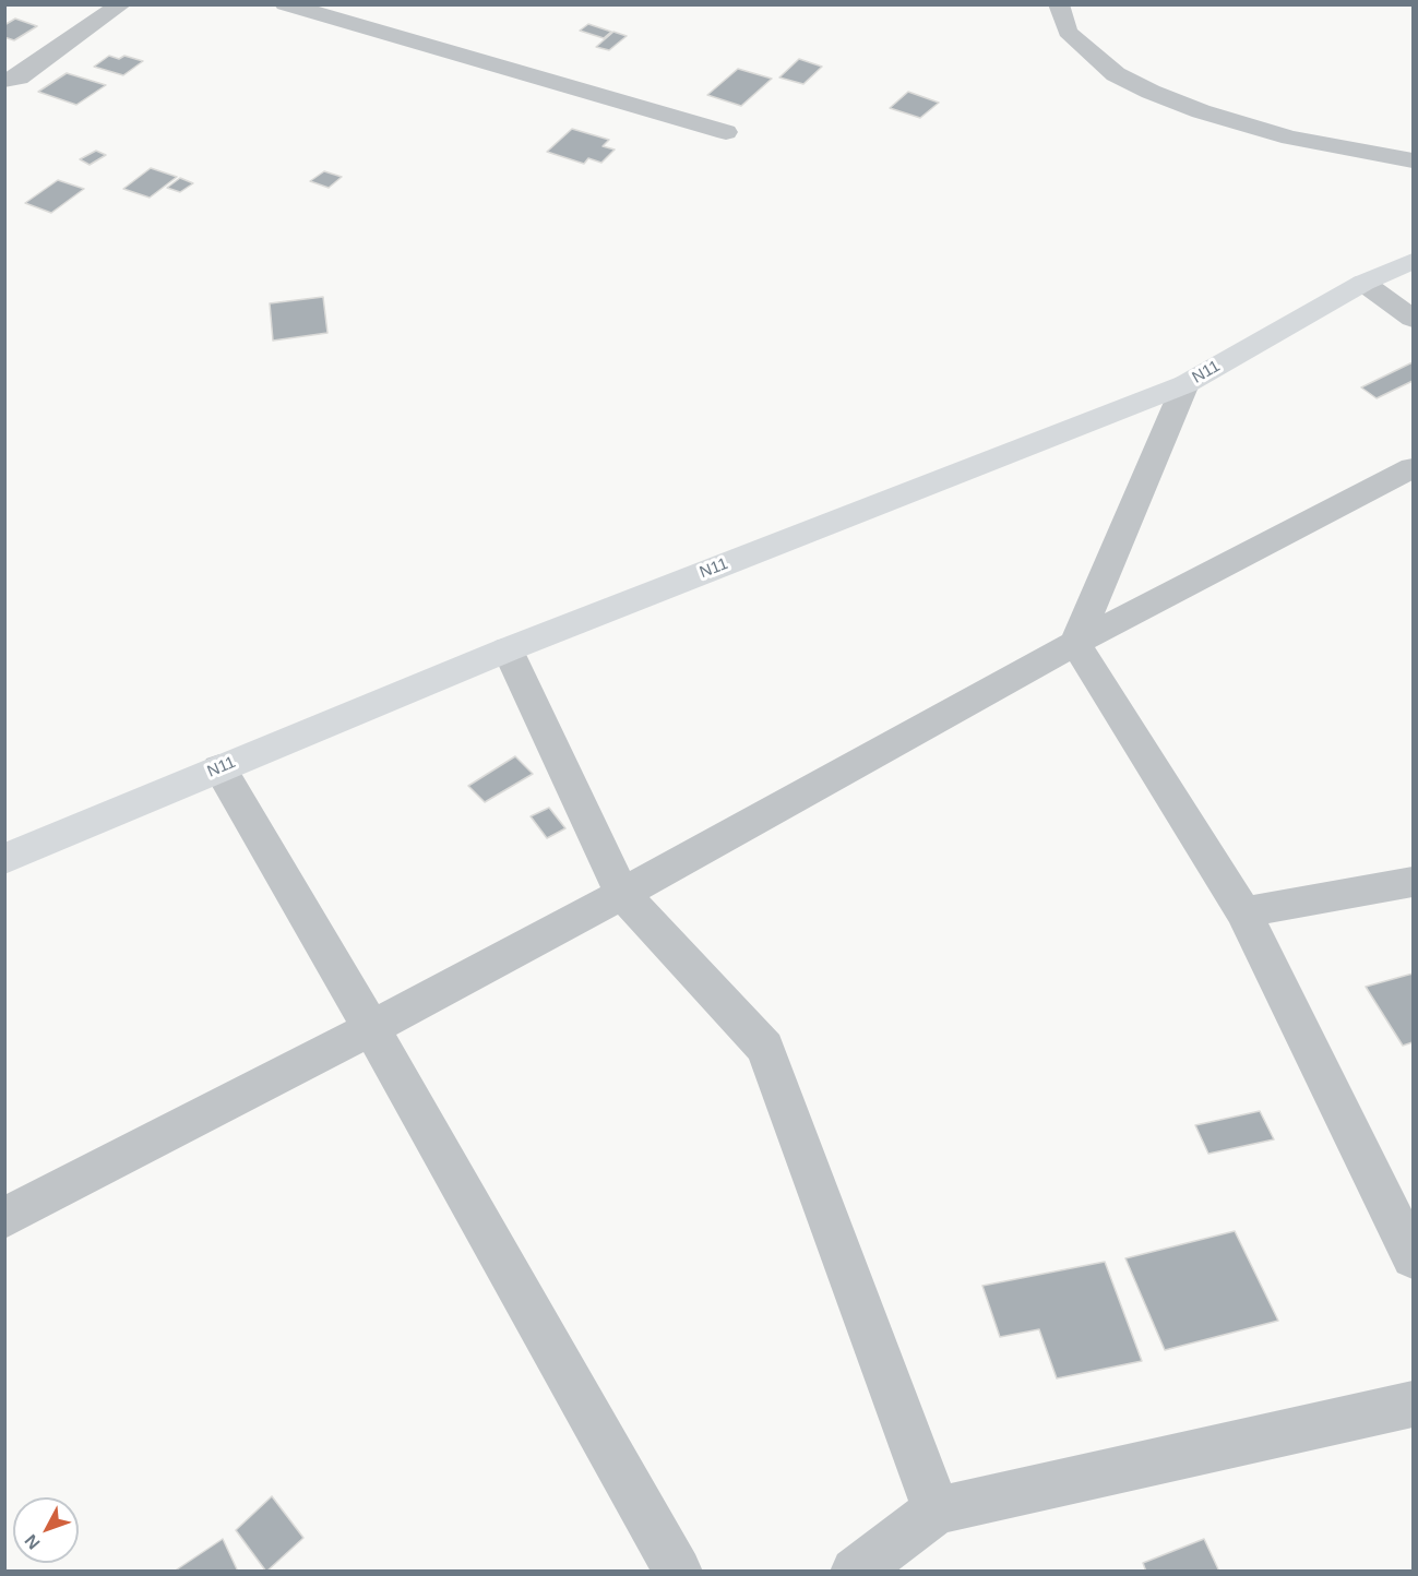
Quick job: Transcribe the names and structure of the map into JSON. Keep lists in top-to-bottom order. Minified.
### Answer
{"streets":{"main road":["N11"]},"north":"bottom left"}
